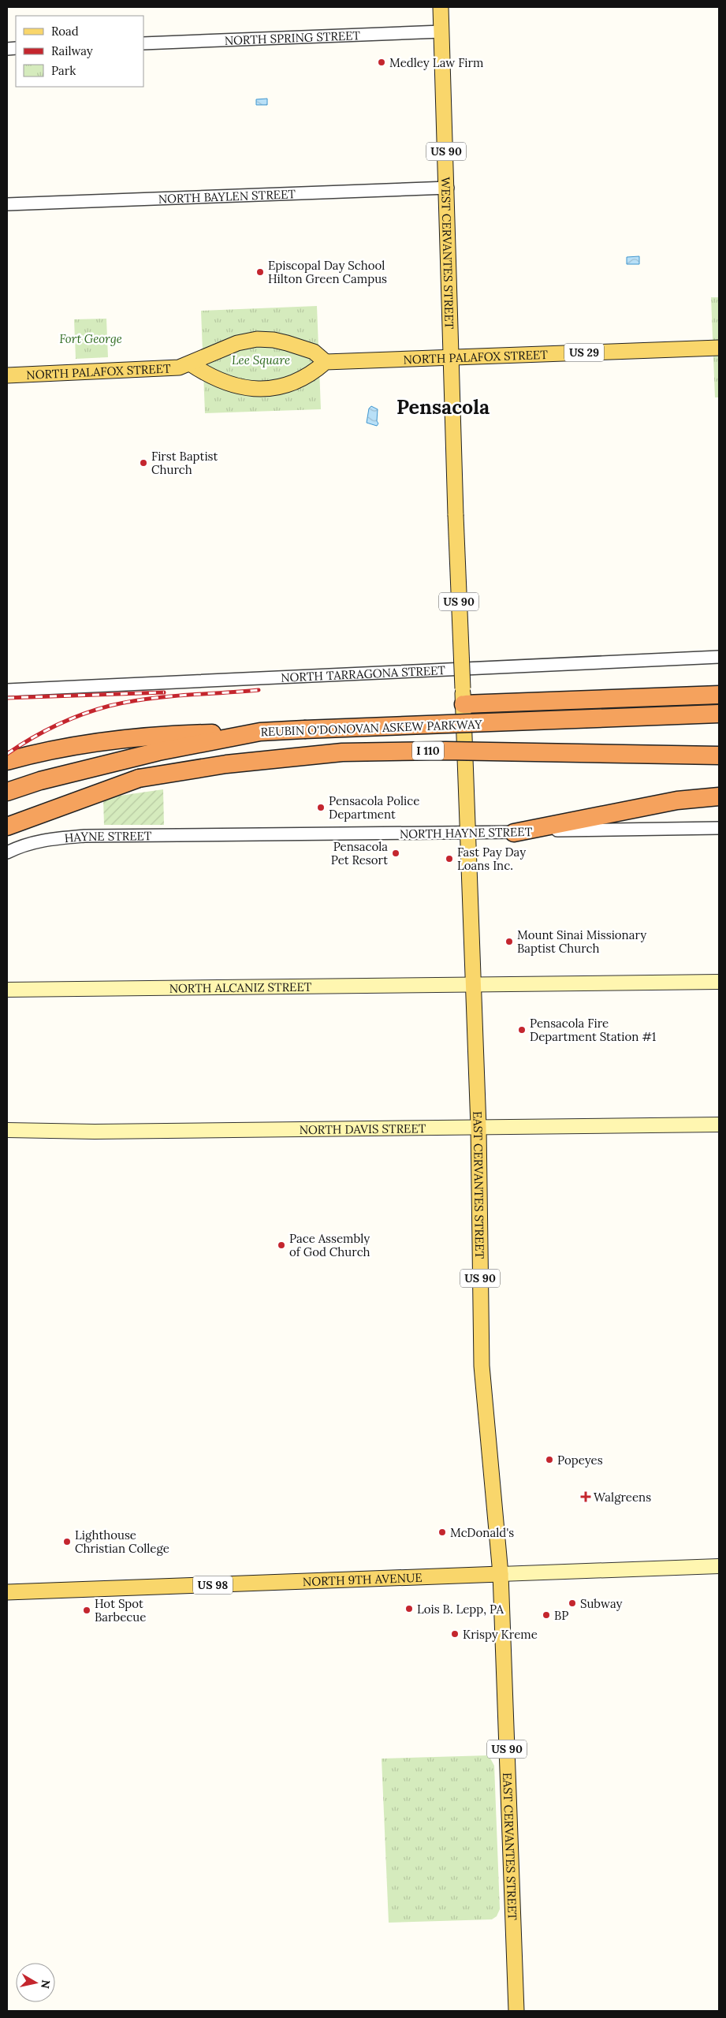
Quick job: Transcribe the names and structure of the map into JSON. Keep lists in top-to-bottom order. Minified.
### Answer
{"streets":{"highway":["REUBIN O'DONOVAN ASKEW PARKWAY","I 110"],"main road":["US 90","WEST CERVANTES STREET","US 29","NORTH PALAFOX STREET","NORTH ALCANIZ STREET","NORTH DAVIS STREET","EAST CERVANTES STREET","NORTH 9TH AVENUE","US 98"],"street":["NORTH SPRING STREET","NORTH BAYLEN STREET","NORTH TARRAGONA STREET","NORTH HAYNE STREET","HAYNE STREET"]},"crossings":[["NORTH SPRING STREET","WEST CERVANTES STREET"],["NORTH BAYLEN STREET","WEST CERVANTES STREET"],["WEST CERVANTES STREET","NORTH PALAFOX STREET"],["WEST CERVANTES STREET","EAST CERVANTES STREET"],["NORTH PALAFOX STREET","EAST CERVANTES STREET"],["NORTH HAYNE STREET","HAYNE STREET"],["NORTH HAYNE STREET","EAST CERVANTES STREET"],["NORTH ALCANIZ STREET","EAST CERVANTES STREET"],["NORTH DAVIS STREET","EAST CERVANTES STREET"],["EAST CERVANTES STREET","NORTH 9TH AVENUE"]],"districts":["Pensacola"],"parks":["Fort George","Lee Square"],"places":{"other":["Medley Law Firm","Episcopal Day School Hilton Green Campus","First Baptist Church","Pensacola Police Department","Pensacola Pet Resort","Fast Pay Day Loans Inc.","Mount Sinai Missionary Baptist Church","Pensacola Fire Department Station #1","Pace Assembly of God Church","Popeyes","McDonald's","Lighthouse Christian College","Subway","Lois B. Lepp, PA","Hot Spot Barbecue","BP","Krispy Kreme"],"health":["Walgreens"]},"legend":["Road","Railway","Park"],"north":"right"}
